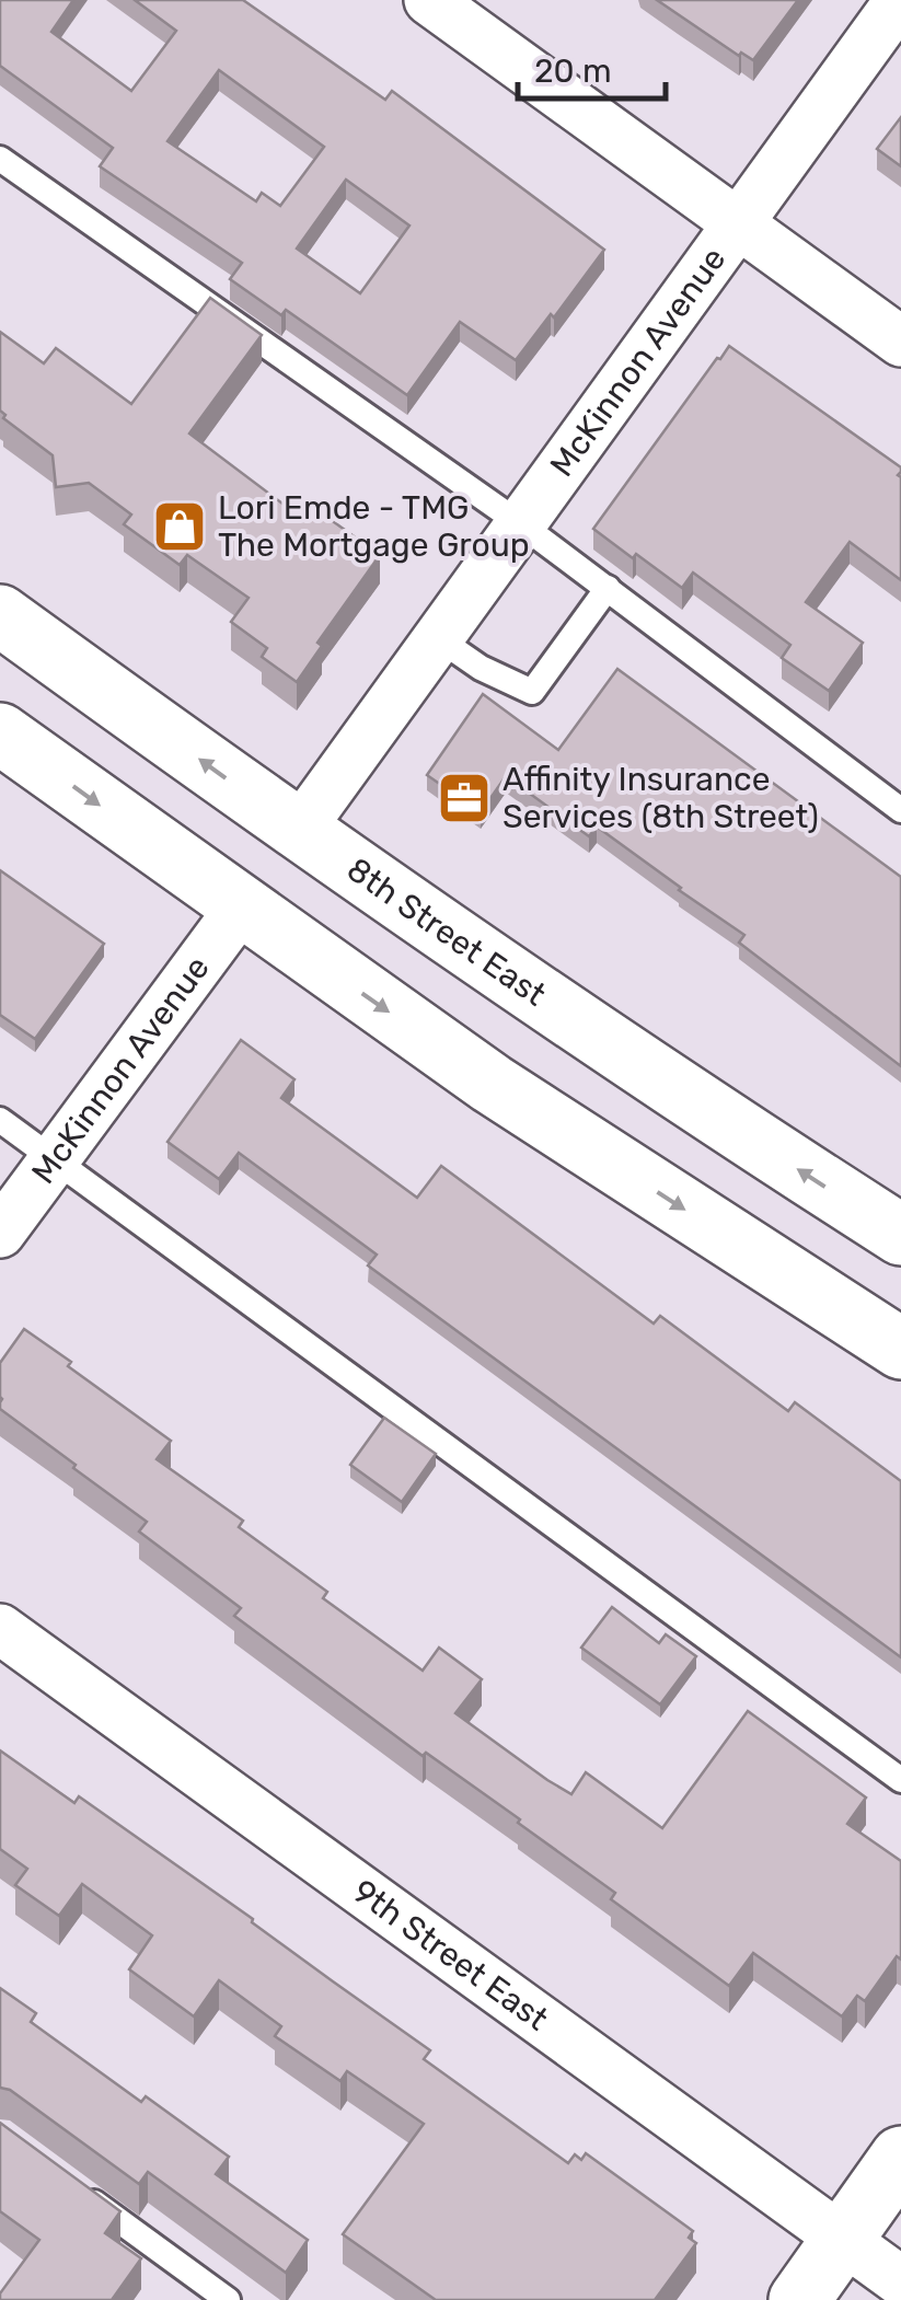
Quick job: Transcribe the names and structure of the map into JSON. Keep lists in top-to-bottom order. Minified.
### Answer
{"streets":{"main road":["8th Street East"],"street":["McKinnon Avenue","9th Street East"]},"crossings":[["McKinnon Avenue","8th Street East"]],"places":{"shop":["Lori Emde - TMG The Mortgage Group"],"office":["Affinity Insurance Services (8th Street)"]},"scale_bar":"20 m"}
